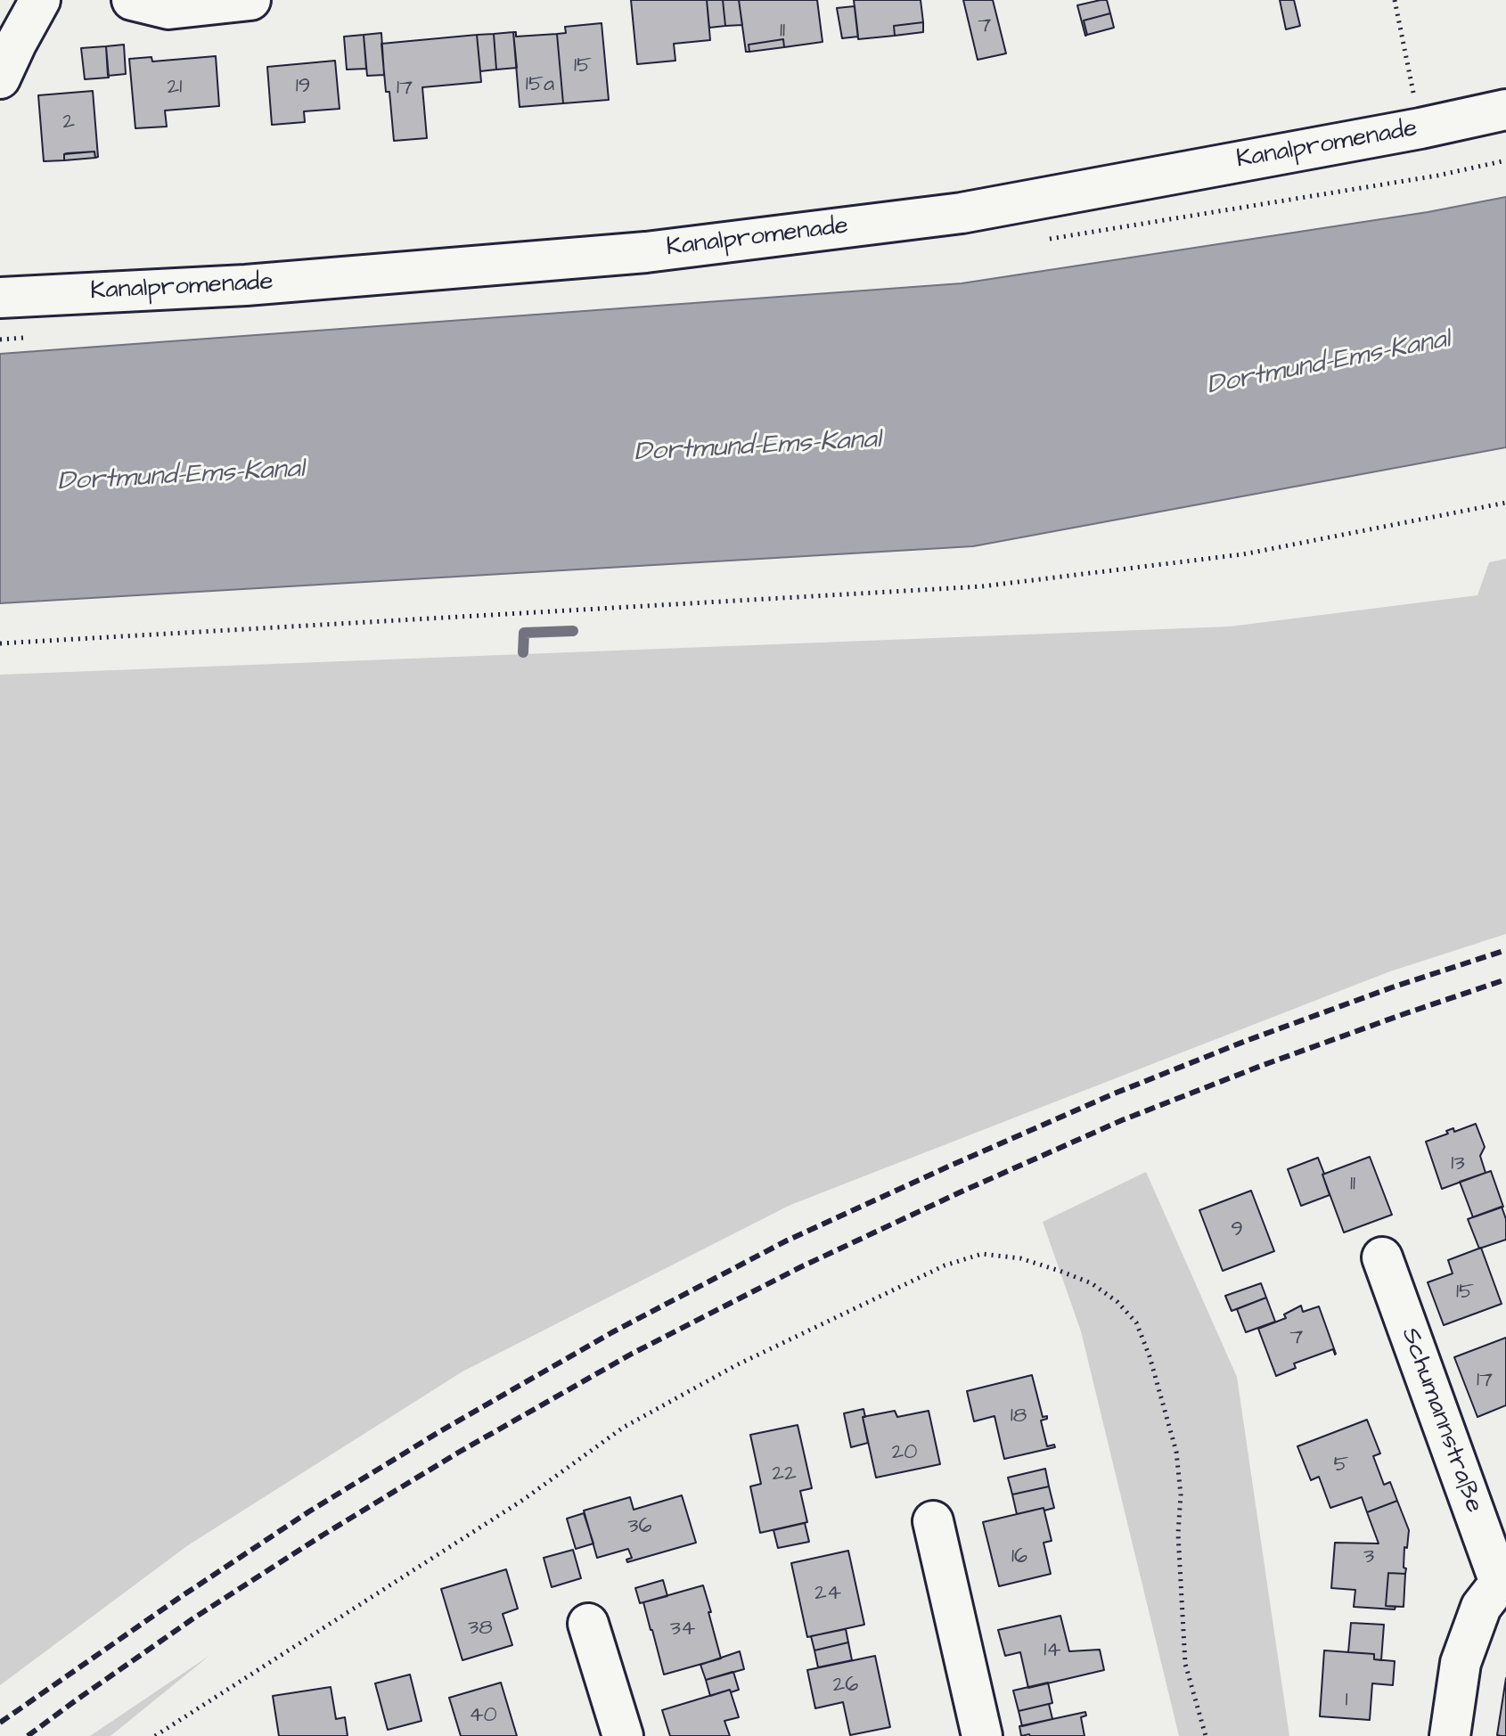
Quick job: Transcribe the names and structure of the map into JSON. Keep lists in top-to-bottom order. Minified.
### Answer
{"streets":{"street":["Kanalpromenade","Schumannstraße"]},"water":["Dortmund-Ems-Kanal"],"house_numbers":["7","11","15","15a","19","21","17","2","13","11","9","15","7","17","18","20","5","22","36","16","3","24","38","34","14","26","1","40"]}
